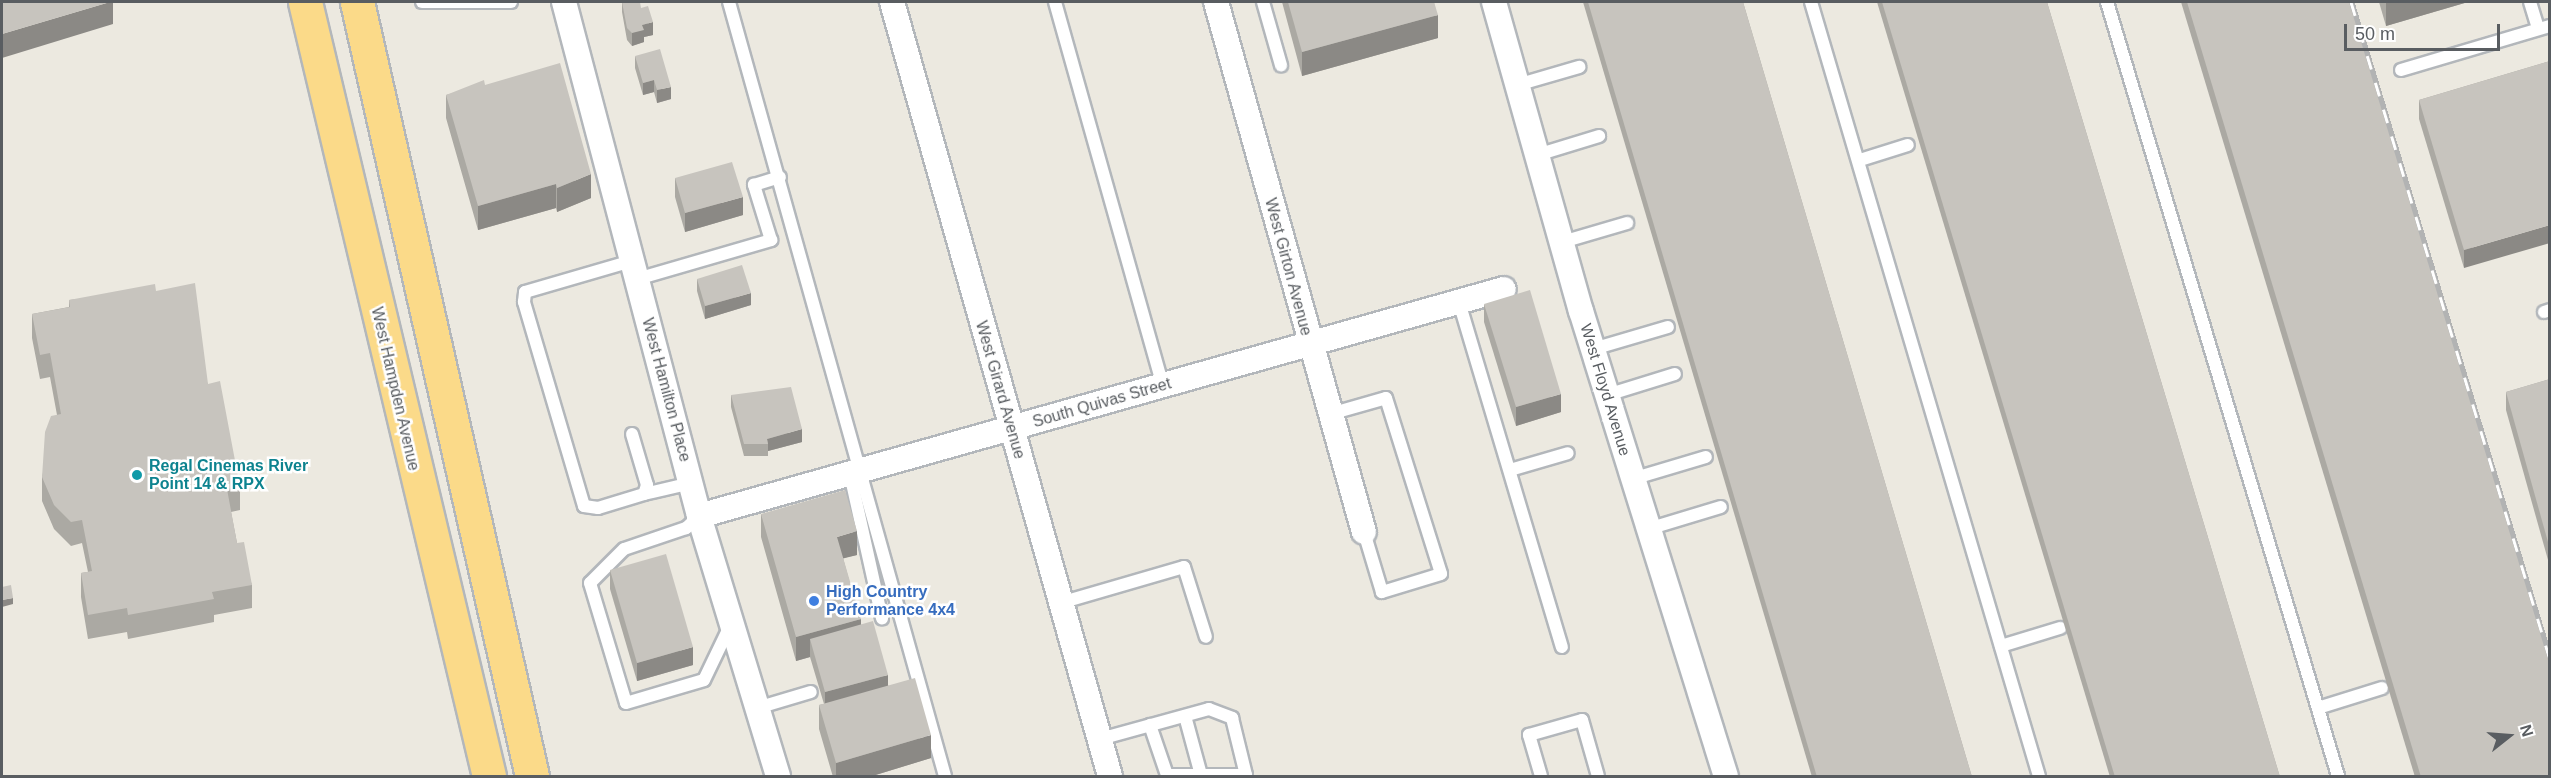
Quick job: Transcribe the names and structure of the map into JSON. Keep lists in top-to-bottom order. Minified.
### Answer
{"streets":{"highway":["West Hampden Avenue"],"street":["West Girton Avenue","West Hamilton Place","West Girard Avenue","West Floyd Avenue","South Quivas Street"]},"crossings":[["West Girton Avenue","South Quivas Street"],["West Hamilton Place","South Quivas Street"],["West Girard Avenue","South Quivas Street"]],"places":["Regal Cinemas River Point 14 & RPX","High Country Performance 4x4"],"scale_bar":"50 m","north":"right"}
